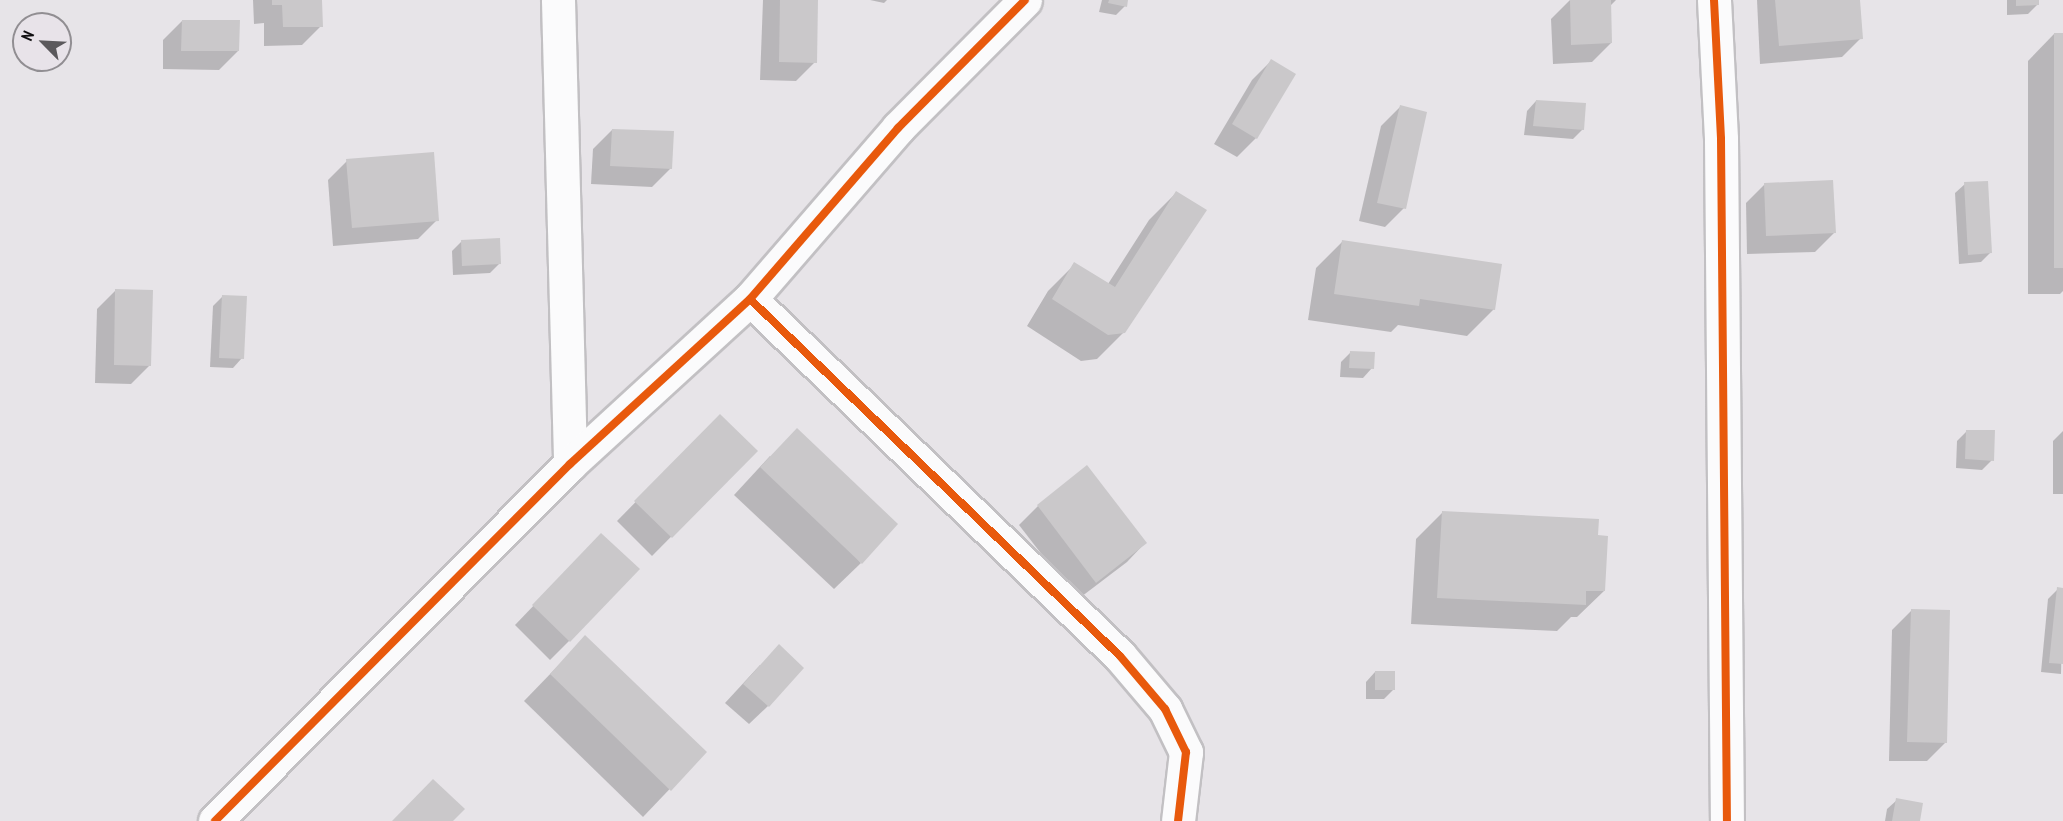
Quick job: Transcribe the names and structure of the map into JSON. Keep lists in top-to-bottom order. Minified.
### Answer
{"north":"top left"}
